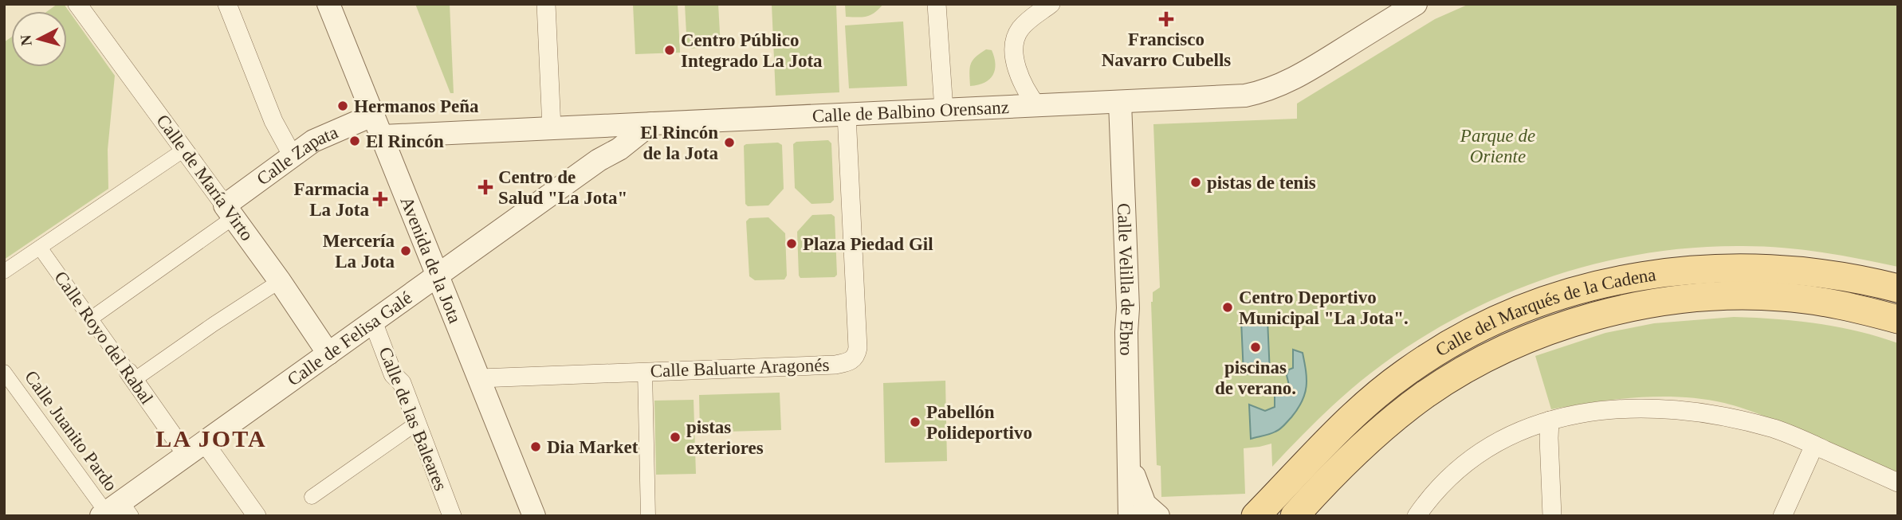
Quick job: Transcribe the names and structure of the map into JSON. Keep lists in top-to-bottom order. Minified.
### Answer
{"streets":{"main road":["Calle del Marqués de la Cadena"],"street":["Calle de Balbino Orensanz","Calle Zapata","Calle de María Virto","Avenida de la Jota","Calle Velilla de Ebro","Calle Royo del Rabal","Calle de Felisa Galé","Calle Baluarte Aragonés","Calle de las Baleares","Calle Juanito Pardo"]},"crossings":[["Calle de Balbino Orensanz","Avenida de la Jota"],["Calle de Balbino Orensanz","Calle Velilla de Ebro"],["Calle de Balbino Orensanz","Calle de Felisa Galé"],["Calle de Balbino Orensanz","Calle Baluarte Aragonés"],["Calle Zapata","Calle de María Virto"],["Calle Zapata","Avenida de la Jota"],["Calle de María Virto","Calle de Felisa Galé"],["Avenida de la Jota","Calle de Felisa Galé"],["Avenida de la Jota","Calle Baluarte Aragonés"],["Calle Royo del Rabal","Calle de Felisa Galé"],["Calle de Felisa Galé","Calle de las Baleares"],["Calle de Felisa Galé","Calle Juanito Pardo"]],"districts":["LA JOTA"],"parks":["Parque de Oriente"],"places":{"health":["Francisco Navarro Cubells","Centro de Salud \"La Jota\"","Farmacia La Jota"],"other":["Centro Público Integrado La Jota","Hermanos Peña","El Rincón","El Rincón de la Jota","pistas de tenis","Plaza Piedad Gil","Mercería La Jota","Centro Deportivo Municipal \"La Jota\".","piscinas de verano.","Pabellón Polideportivo","pistas exteriores","Dia Market"]},"north":"left"}
